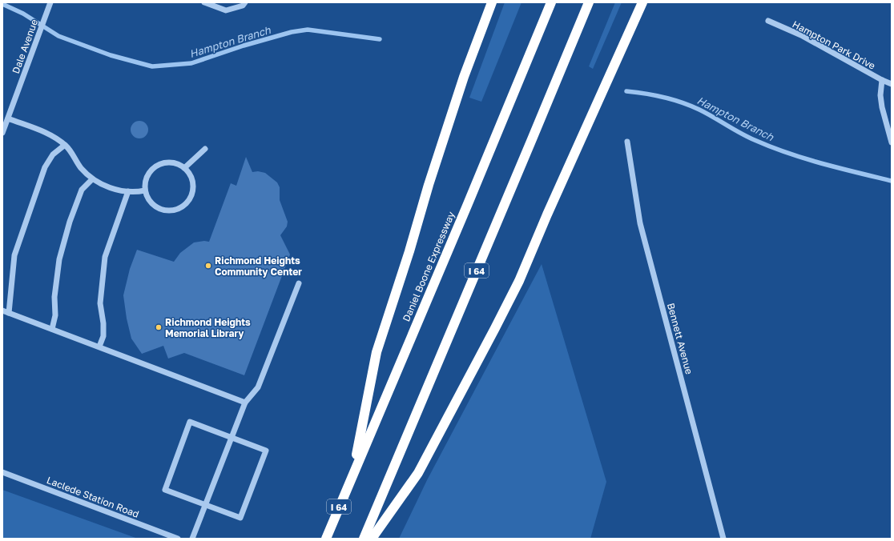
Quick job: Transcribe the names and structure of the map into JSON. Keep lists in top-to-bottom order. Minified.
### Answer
{"streets":{"highway":["Daniel Boone Expressway","I 64"],"street":["Hampton Park Drive","Dale Avenue","Bennett Avenue","Laclede Station Road"]},"water":["Hampton Branch"],"places":["Richmond Heights Community Center","Richmond Heights Memorial Library"]}
